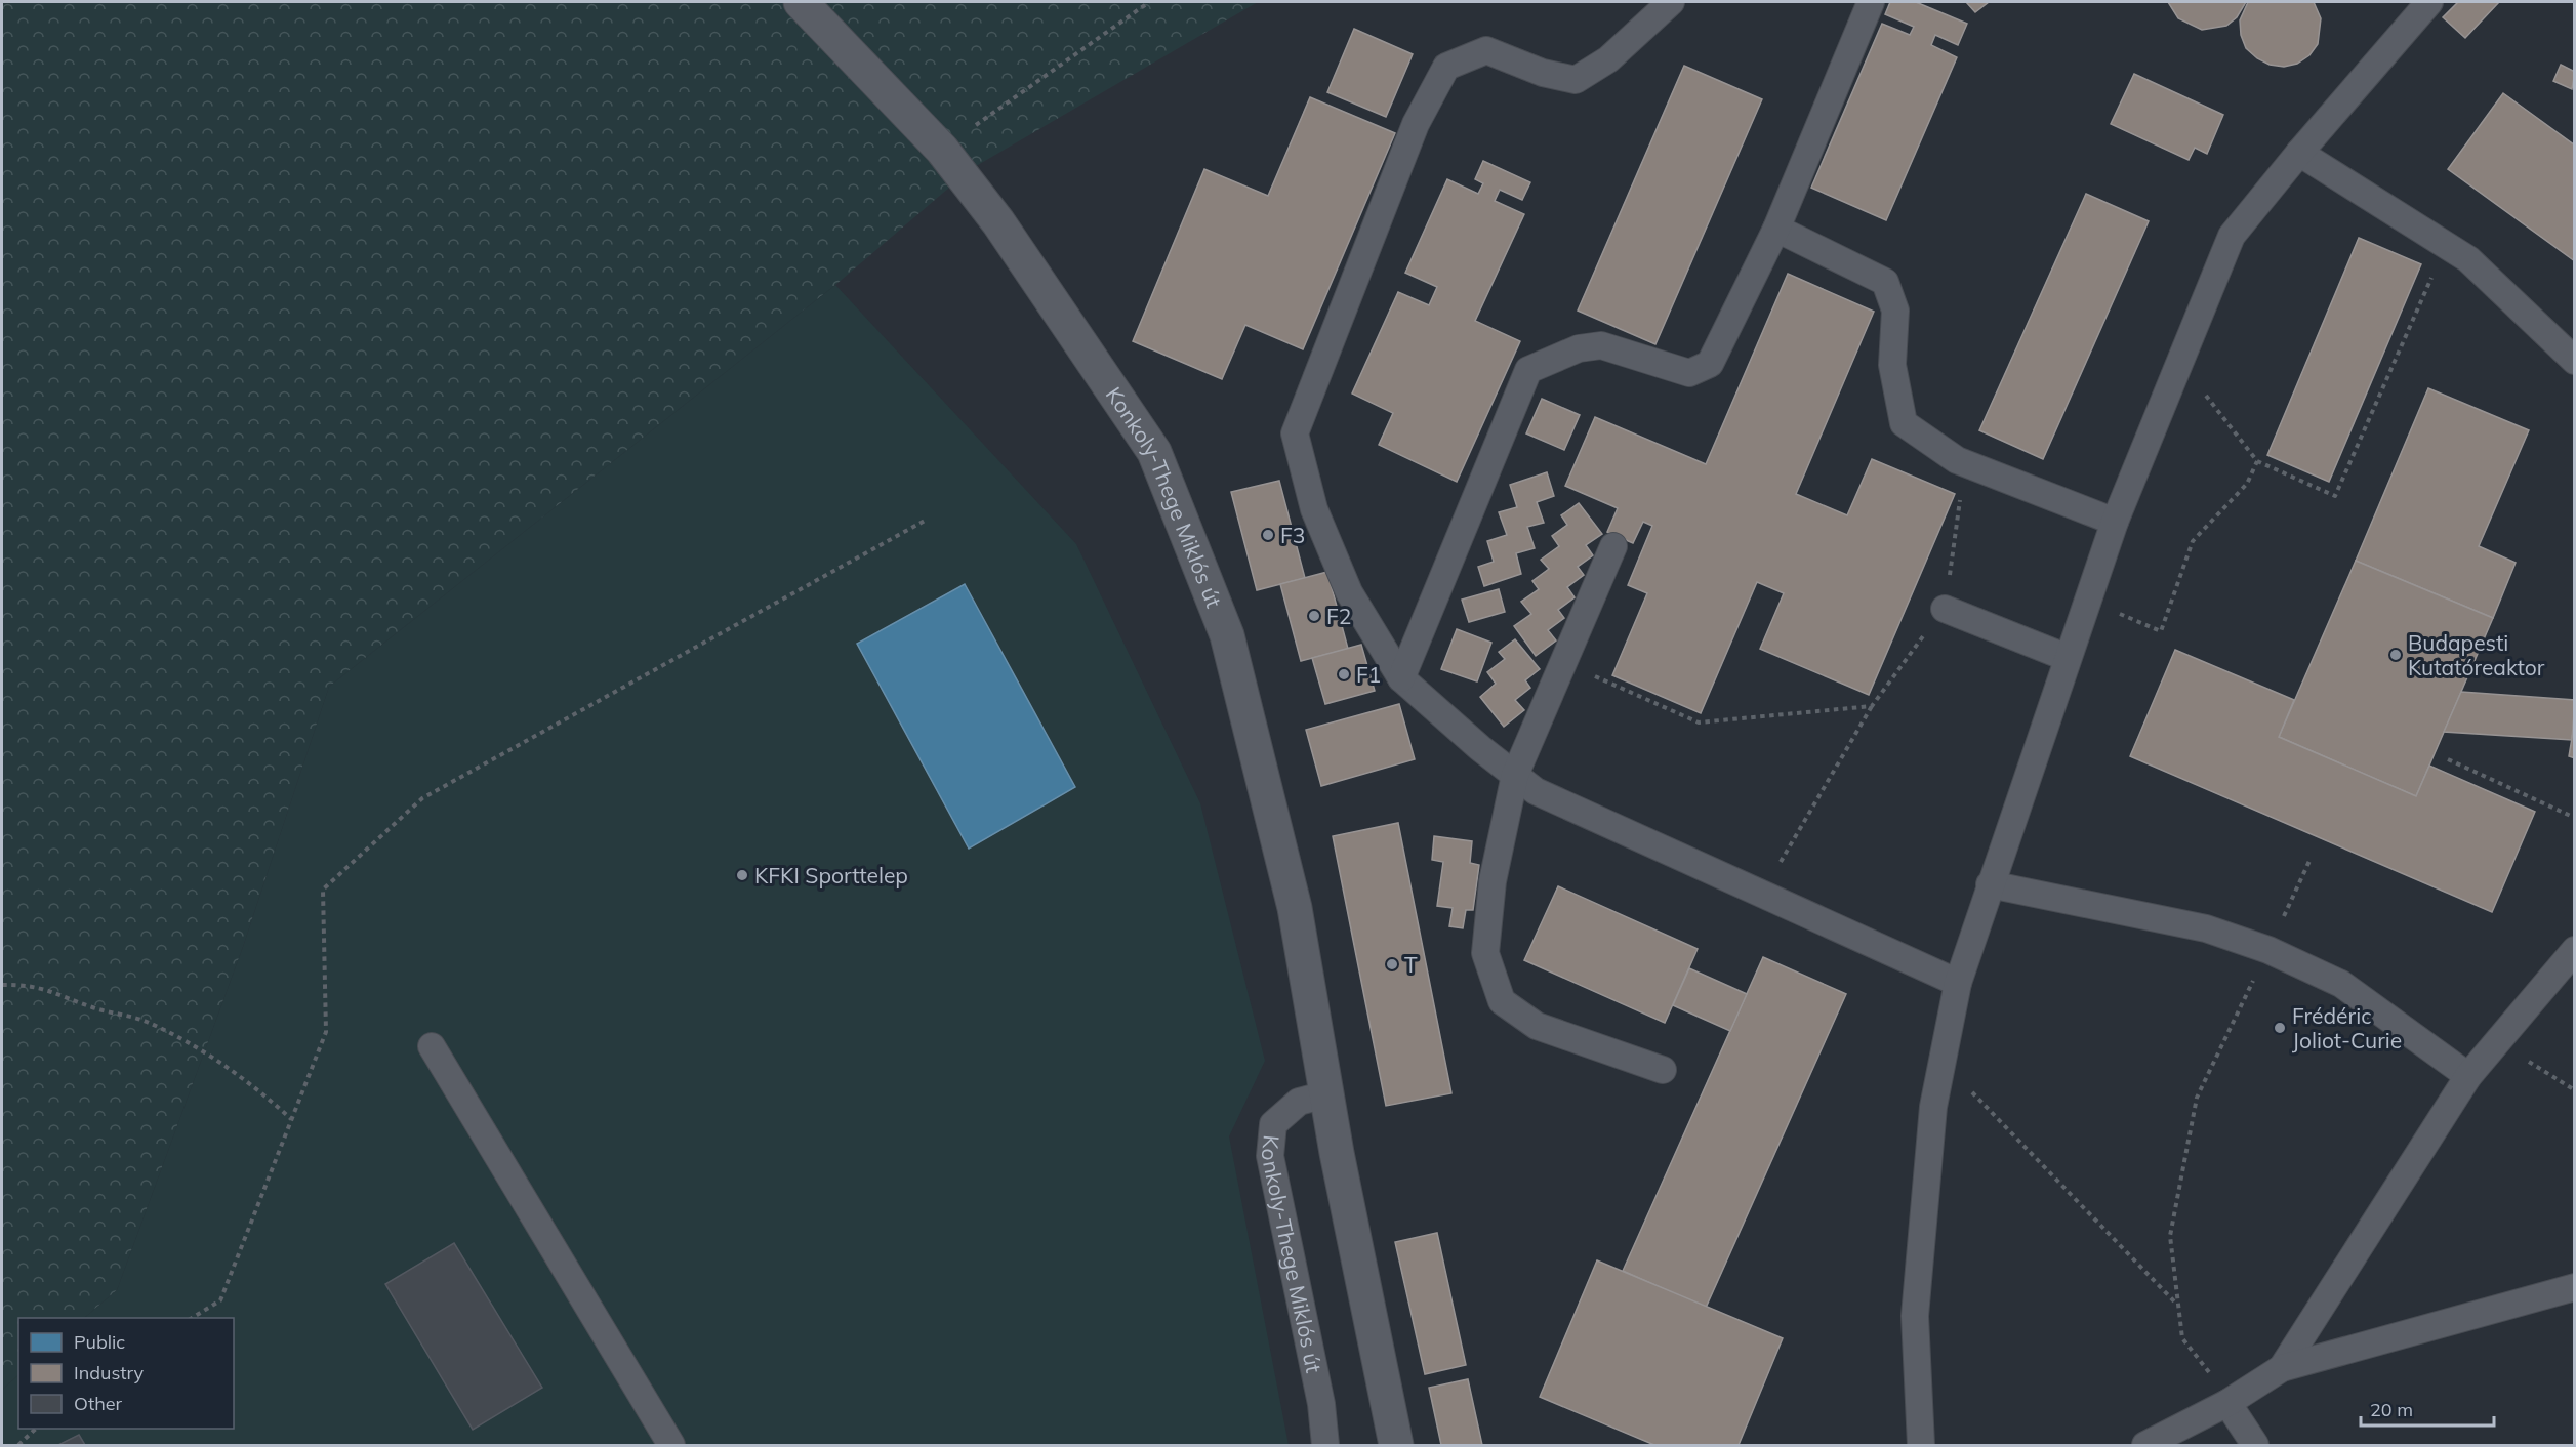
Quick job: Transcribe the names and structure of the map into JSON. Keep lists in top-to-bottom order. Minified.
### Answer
{"streets":{"street":["Konkoly-Thege Miklós út"]},"places":["F3","F2","Budapesti Kutatóreaktor","F1","KFKI Sporttelep","T","Frédéric Joliot-Curie"],"legend":["Public","Industry","Other"],"scale_bar":"20 m"}
